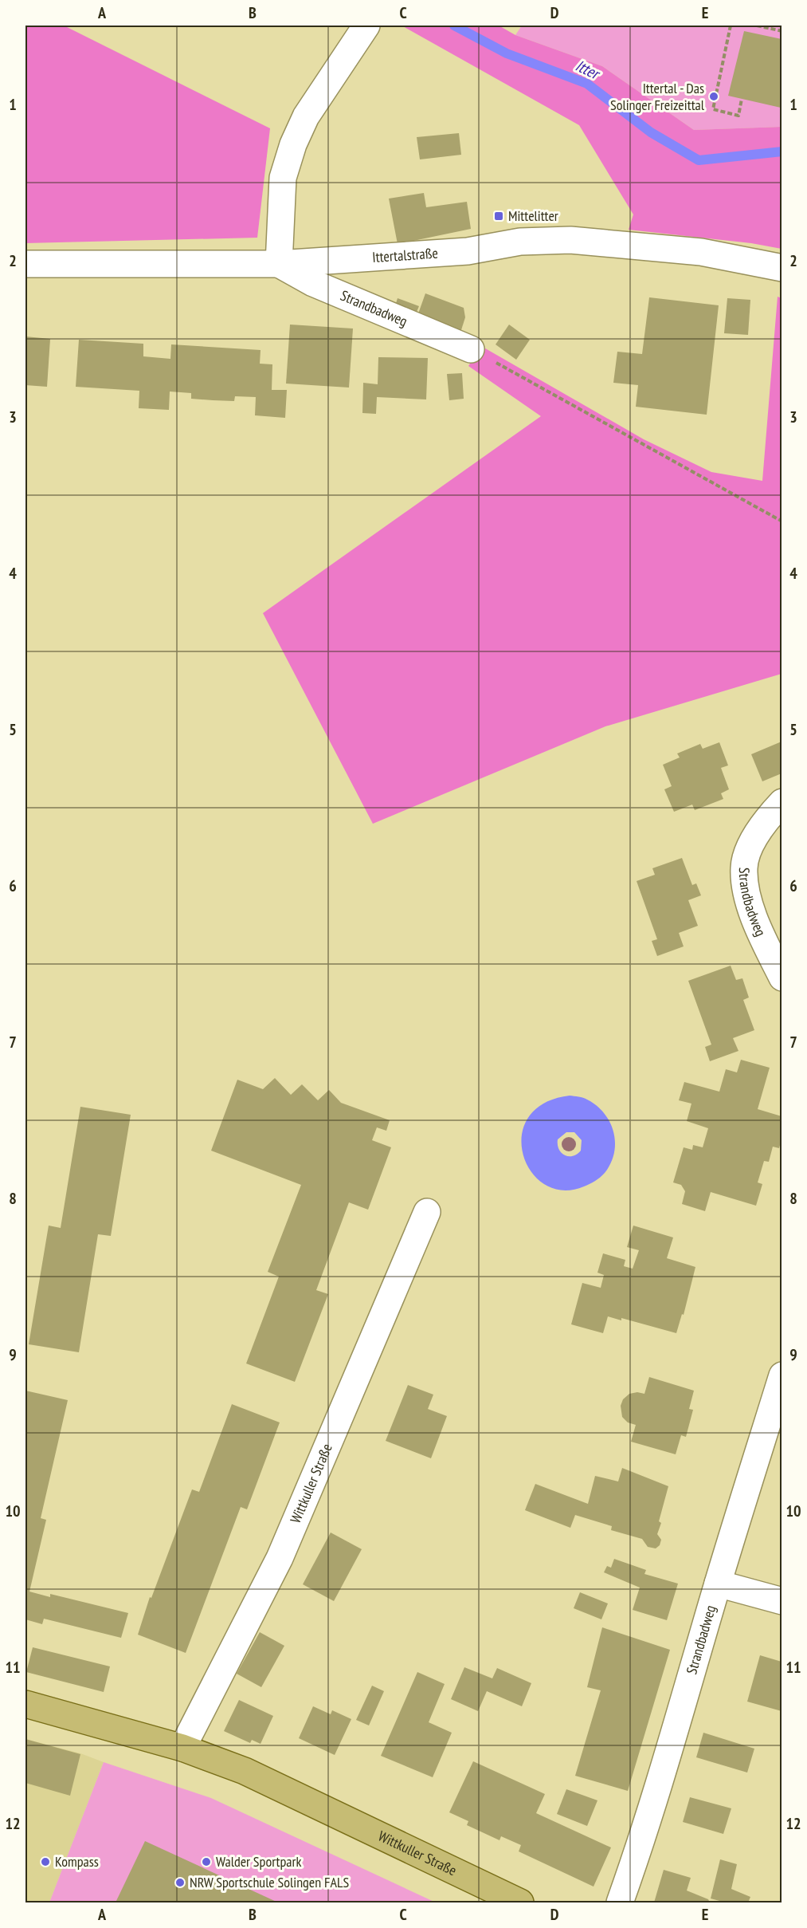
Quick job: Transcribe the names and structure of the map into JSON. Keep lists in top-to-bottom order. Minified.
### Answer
{"streets":{"main road":["Wittkuller Straße"],"street":["Ittertalstraße","Strandbadweg"]},"crossings":[["Ittertalstraße","Strandbadweg"]],"water":["Itter"],"places":{"other":["Ittertal - Das Solinger Freizeittal","Kompass","Walder Sportpark","NRW Sportschule Solingen FALS"],"transit":["Mittelitter"]},"grid":{"columns":["A","B","C","D","E"],"rows":["1","2","3","4","5","6","7","8","9","10","11","12"]}}
